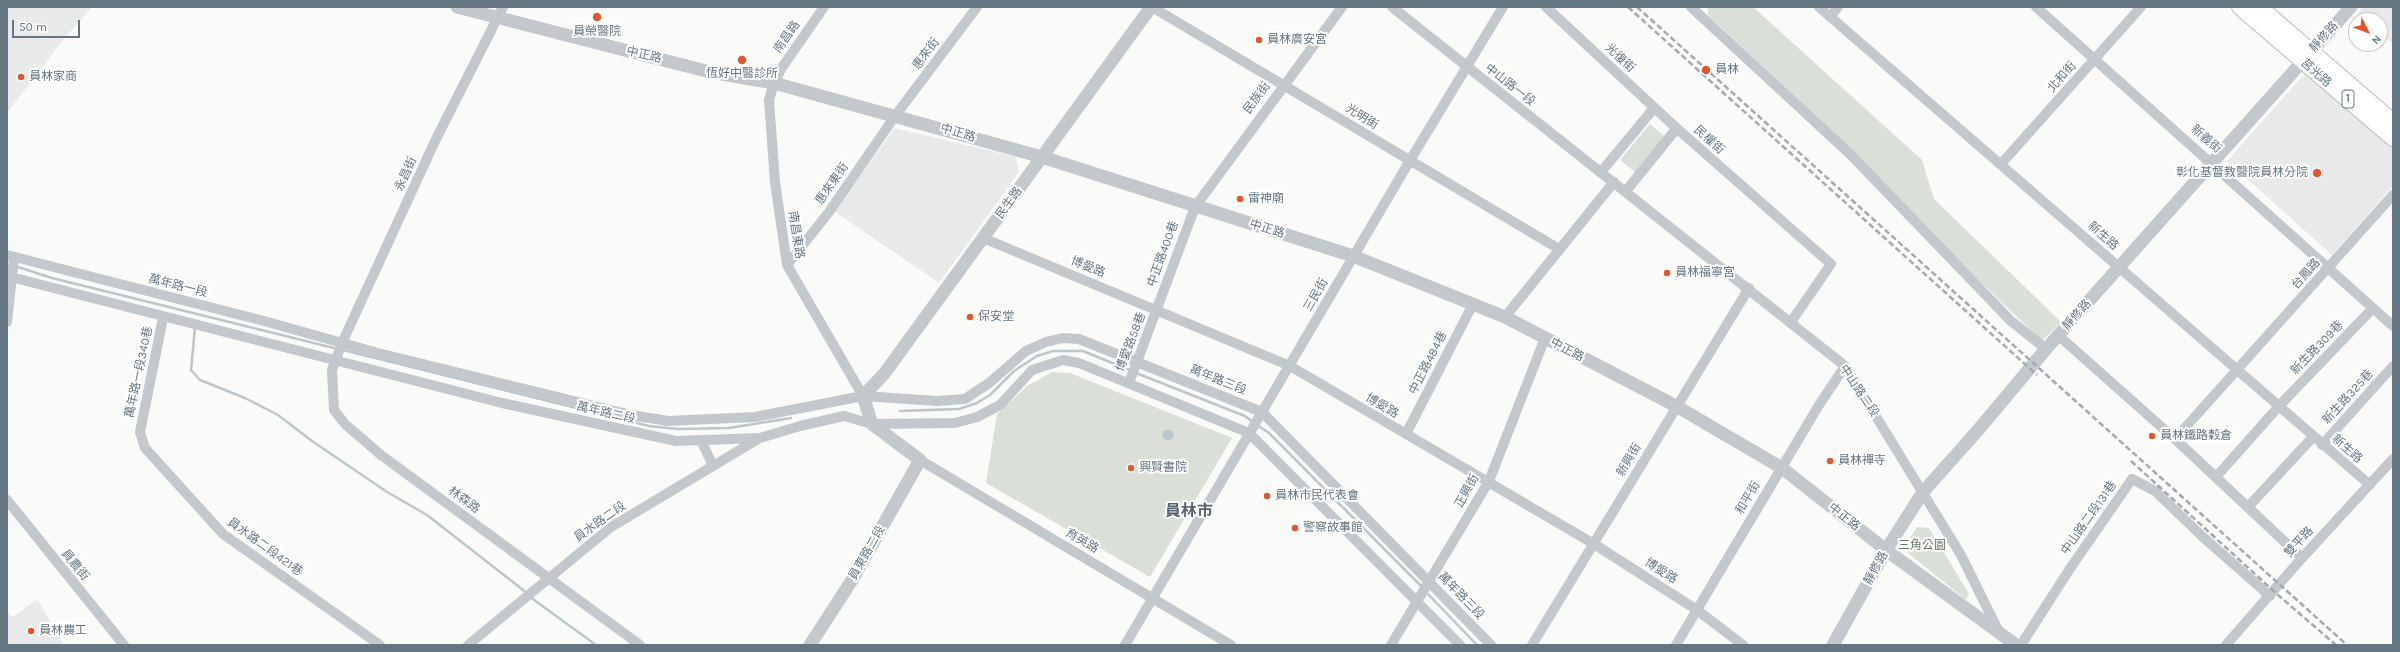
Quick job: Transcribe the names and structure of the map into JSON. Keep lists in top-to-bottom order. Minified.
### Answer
{"streets":{"main road":["莒光路","1"],"street":["南昌路","靜修路","惠來街","中正路","光復街","北和街","中山路一段","民族街","光明街","新義街","民權街","永昌街","惠來東街","民生路","南昌東路","新生路","中正路400巷","博愛路","台鳳路","萬年路一段","三民街","博愛路58巷","新生路309巷","中正路484巷","萬年路一段340巷","萬年路三段","中山路二段","新生路325巷","萬年路二段","新興街","正興街","和平街","林森路","中山路二段131巷","員水路二段","育英路","雙平路","員水路二段421巷","員東路二段","員農街"]},"crossings":[["南昌路","中正路"],["南昌路","南昌東路"],["靜修路","中正路"],["靜修路","莒光路"],["靜修路","新義街"],["靜修路","新生路"],["靜修路","中山路二段"],["惠來街","中正路"],["惠來街","惠來東街"],["中正路","民族街"],["中正路","永昌街"],["中正路","惠來東街"],["中正路","民生路"],["中正路","南昌東路"],["中正路","中正路400巷"],["中正路","三民街"],["中正路","中正路484巷"],["中正路","中山路二段"],["中正路","新興街"],["中正路","正興街"],["中正路","和平街"],["光復街","民權街"],["北和街","新義街"],["北和街","新生路"],["中山路一段","三民街"],["中山路一段","中山路二段"],["民族街","光明街"],["民族街","中正路400巷"],["光明街","民生路"],["光明街","三民街"],["新義街","台鳳路"],["新義街","新生路309巷"],["民權街","中山路二段"],["永昌街","萬年路一段"],["永昌街","萬年路二段"],["永昌街","林森路"],["惠來東街","南昌東路"],["民生路","南昌東路"],["民生路","博愛路"],["民生路","萬年路三段"],["民生路","萬年路二段"],["南昌東路","萬年路三段"],["南昌東路","萬年路二段"],["新生路","台鳳路"],["新生路","新生路309巷"],["新生路","新生路325巷"],["新生路","雙平路"],["中正路400巷","博愛路"],["中正路400巷","博愛路58巷"],["博愛路","三民街"],["博愛路","博愛路58巷"],["博愛路","中正路484巷"],["博愛路","新興街"],["博愛路","正興街"],["博愛路","和平街"],["萬年路一段","萬年路二段"],["萬年路一段","林森路"],["三民街","萬年路三段"],["三民街","育英路"],["博愛路58巷","萬年路三段"],["萬年路一段340巷","員水路二段421巷"],["萬年路三段","萬年路二段"],["萬年路三段","正興街"],["中山路二段","新興街"],["中山路二段","和平街"],["萬年路二段","林森路"],["萬年路二段","員水路二段"],["林森路","員水路二段"],["中山路二段131巷","雙平路"],["育英路","員東路二段"]],"districts":["員林市"],"parks":["三角公園"],"places":["員榮醫院","員林廣安宮","恆好中醫診所","員林","員林家商","彰化基督教醫院員林分院","雷神廟","員林福寧宮","保安堂","員林鐵路穀倉","員林禪寺","興賢書院","員林市民代表會","警察故事館","員林農工"],"scale_bar":"50 m","north":"bottom right"}
